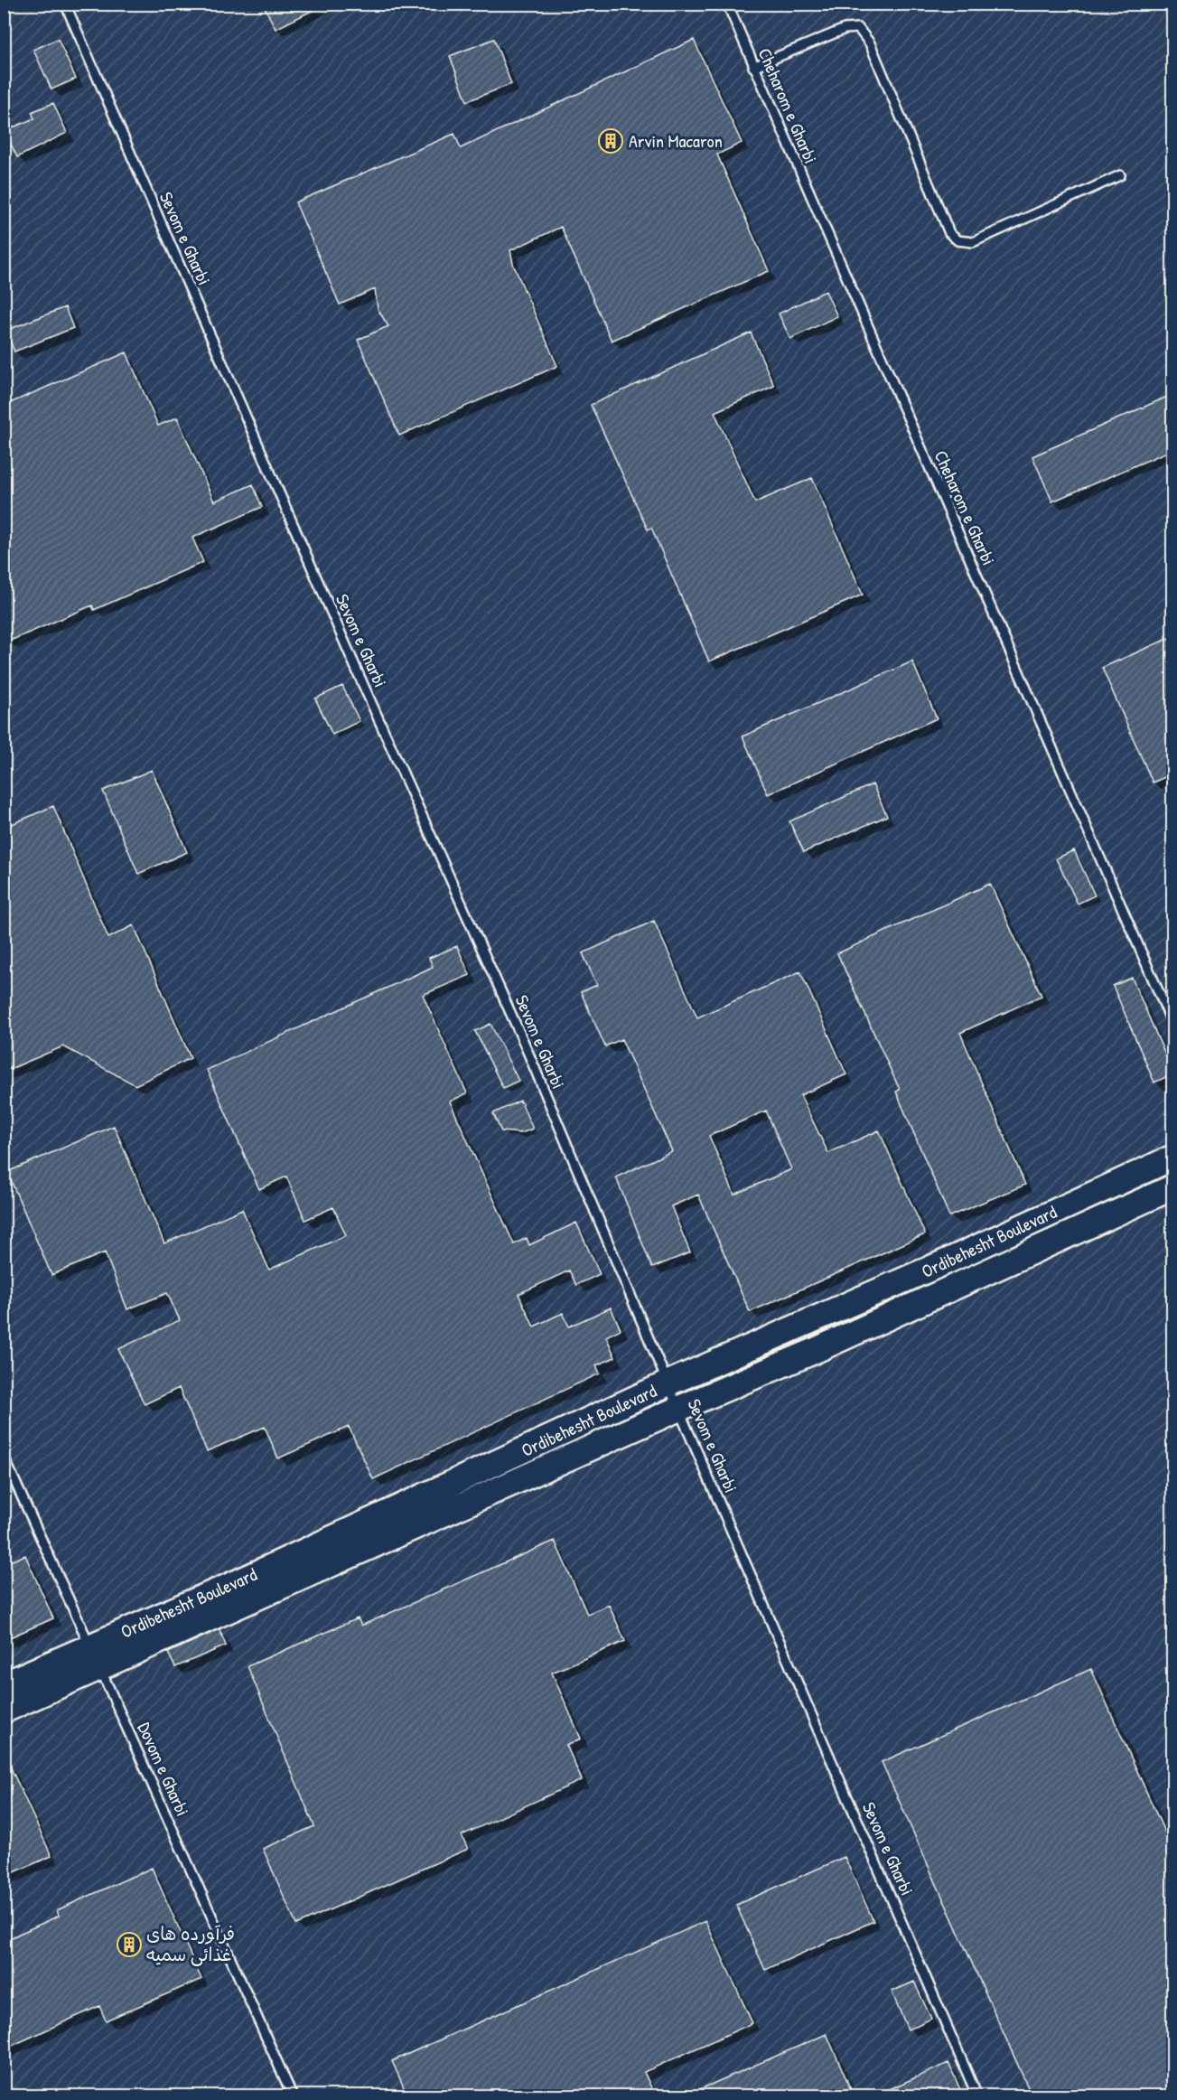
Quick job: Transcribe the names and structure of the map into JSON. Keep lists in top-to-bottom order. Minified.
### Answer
{"streets":{"street":["Ordibehesht Boulevard"],"lane":["Cheharom e Gharbi","Sevom e Gharbi","Dovom e Gharbi"]},"crossings":[["Sevom e Gharbi","Ordibehesht Boulevard"],["Ordibehesht Boulevard","Dovom e Gharbi"]],"places":{"building":["Arvin Macaron","فرآورده های غذائی سمیه"]}}
